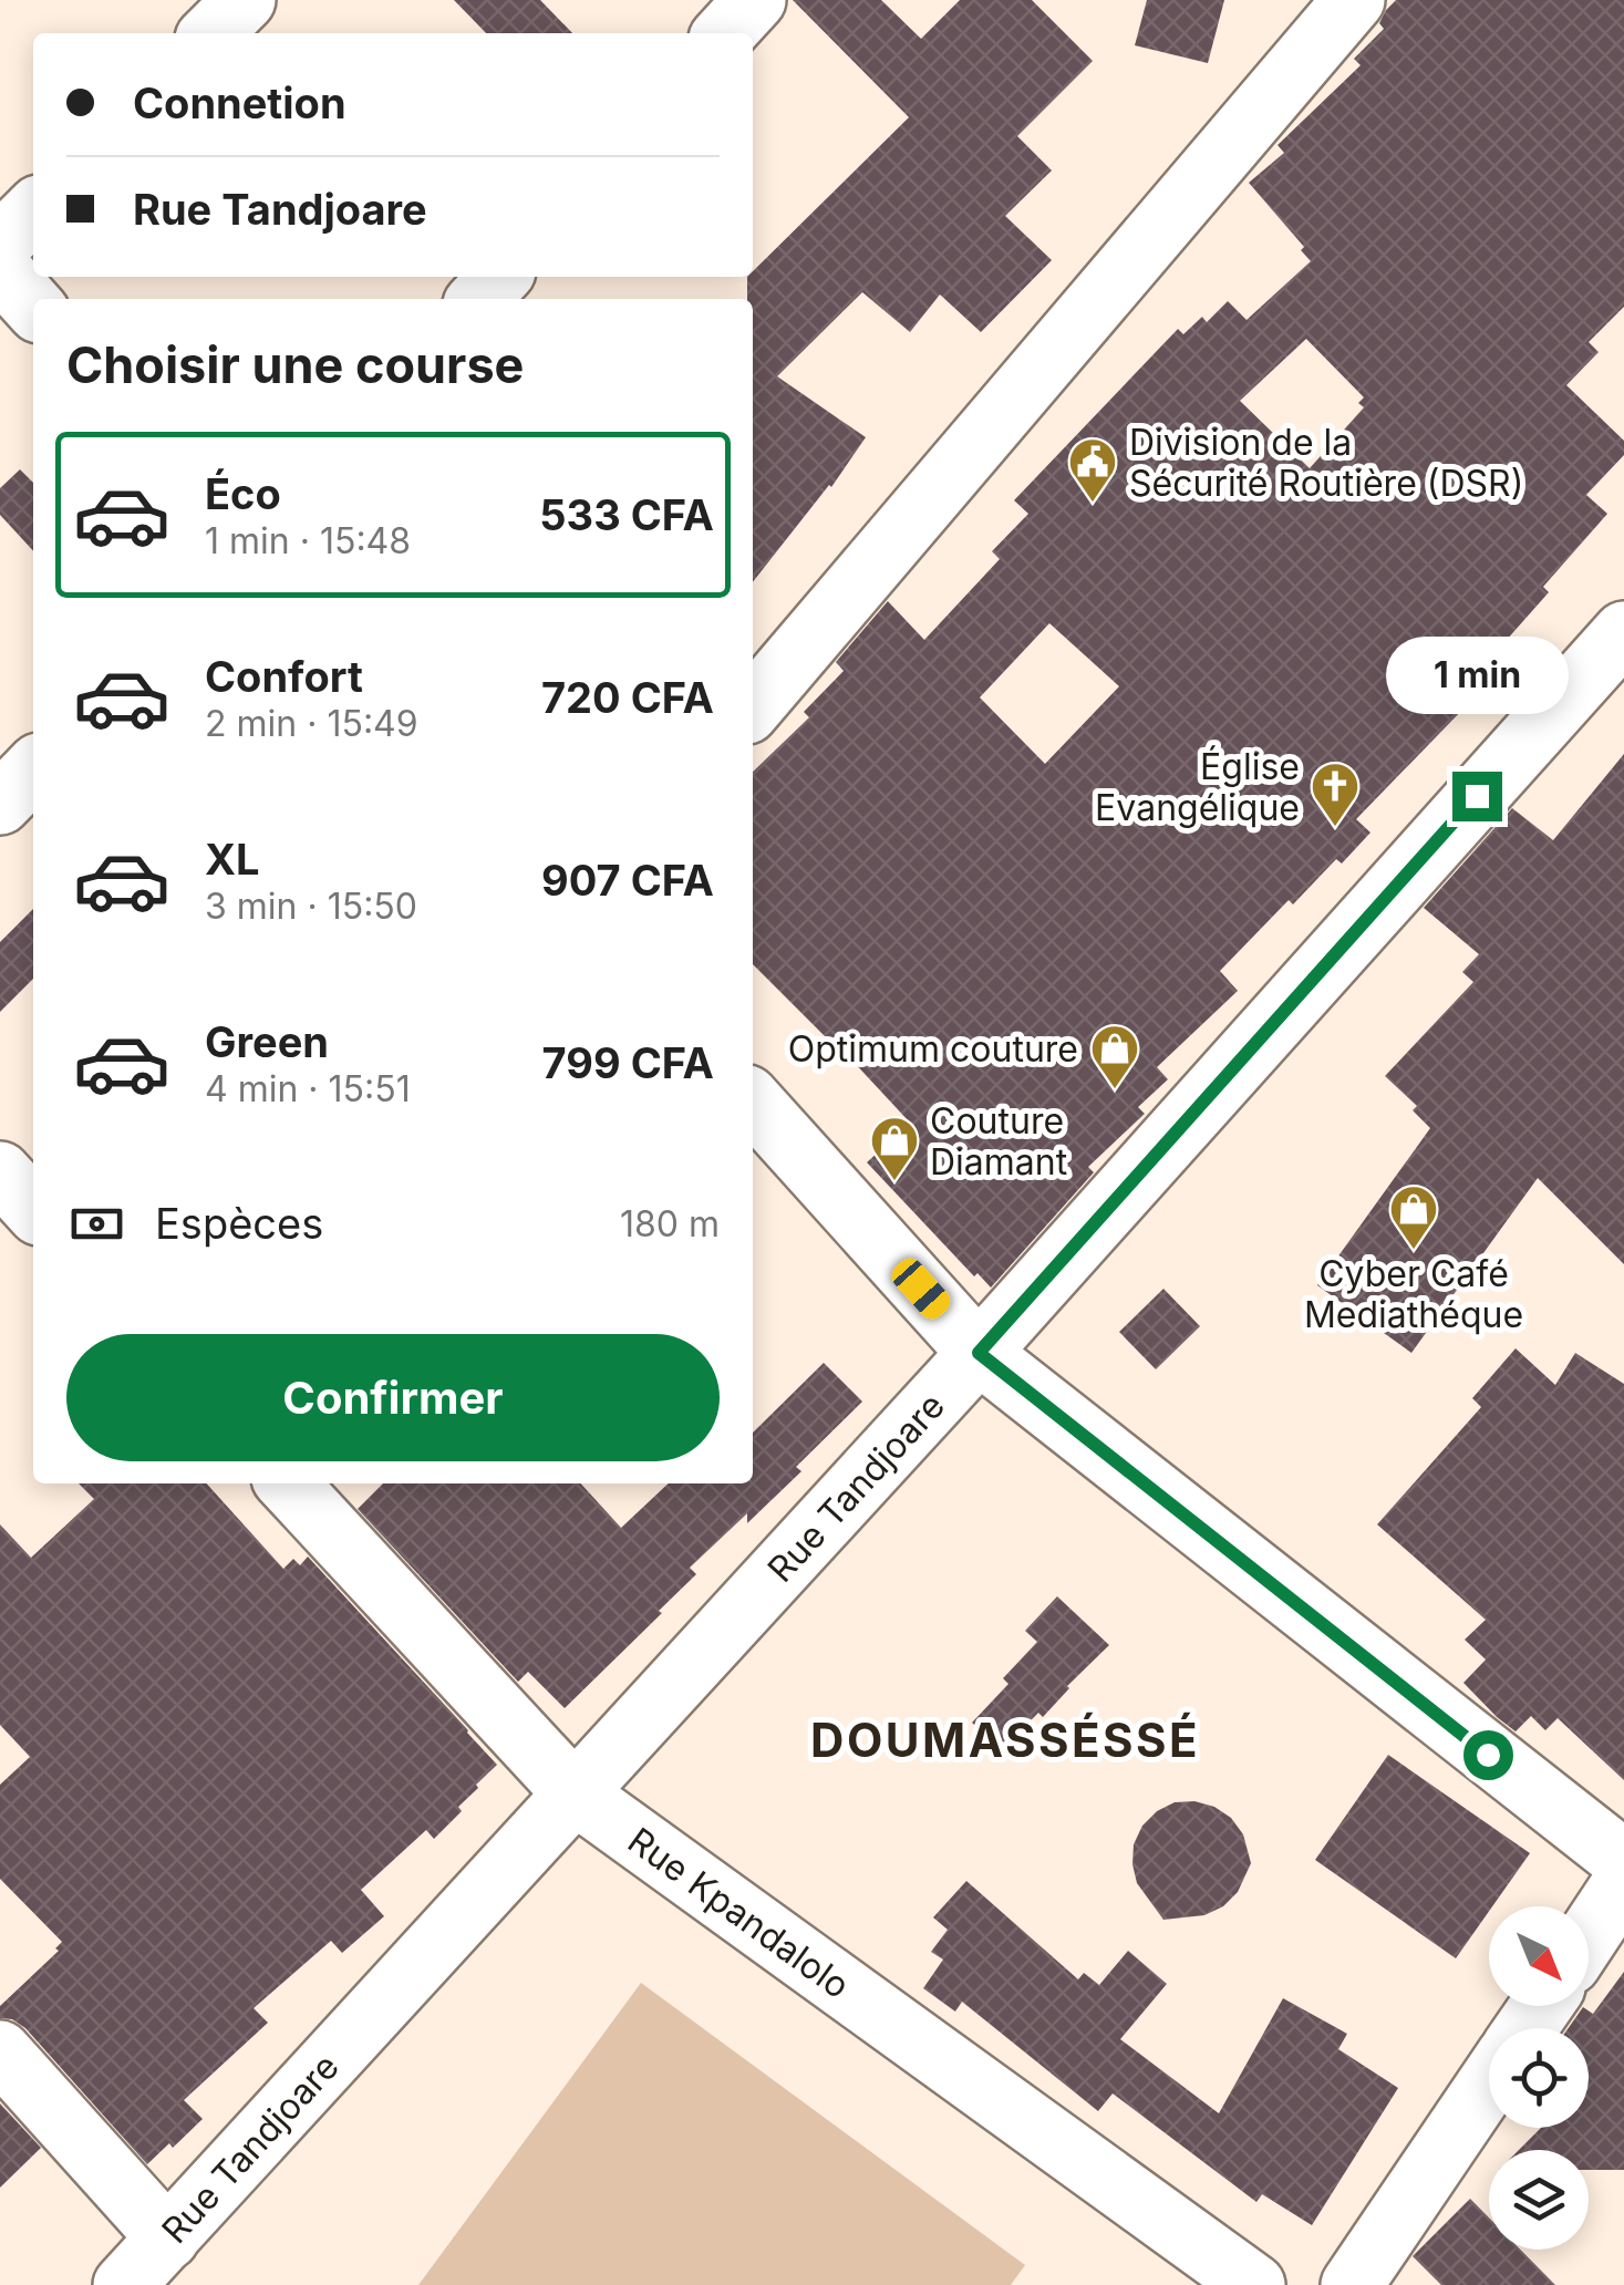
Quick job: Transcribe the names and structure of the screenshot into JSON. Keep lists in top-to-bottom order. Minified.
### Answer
{"streets":{"street":["Rue Tandjoare","Rue Kpandalolo"]},"crossings":[["Rue Tandjoare","Rue Kpandalolo"]],"districts":["DOUMASSÉSSÉ"],"places":{"public building":["Division de la Sécurité Routière (DSR)"],"church":["Église Evangélique"],"shop":["Optimum couture","Couture Diamant","Cyber Café Mediathéque"]},"north":"bottom right","page":{"banner":["Connetion","Rue Tandjoare"],"heading":"Choisir une course","list":[{"name":"Éco","note":"1 min · 15:48","value":"533 CFA"},{"name":"Confort","note":"2 min · 15:49","value":"720 CFA"},{"name":"XL","note":"3 min · 15:50","value":"907 CFA"},{"name":"Green","note":"4 min · 15:51","value":"799 CFA"}],"bubble":"1 min","pay":["Espèces","180 m"],"buttons":"Confirmer"}}
